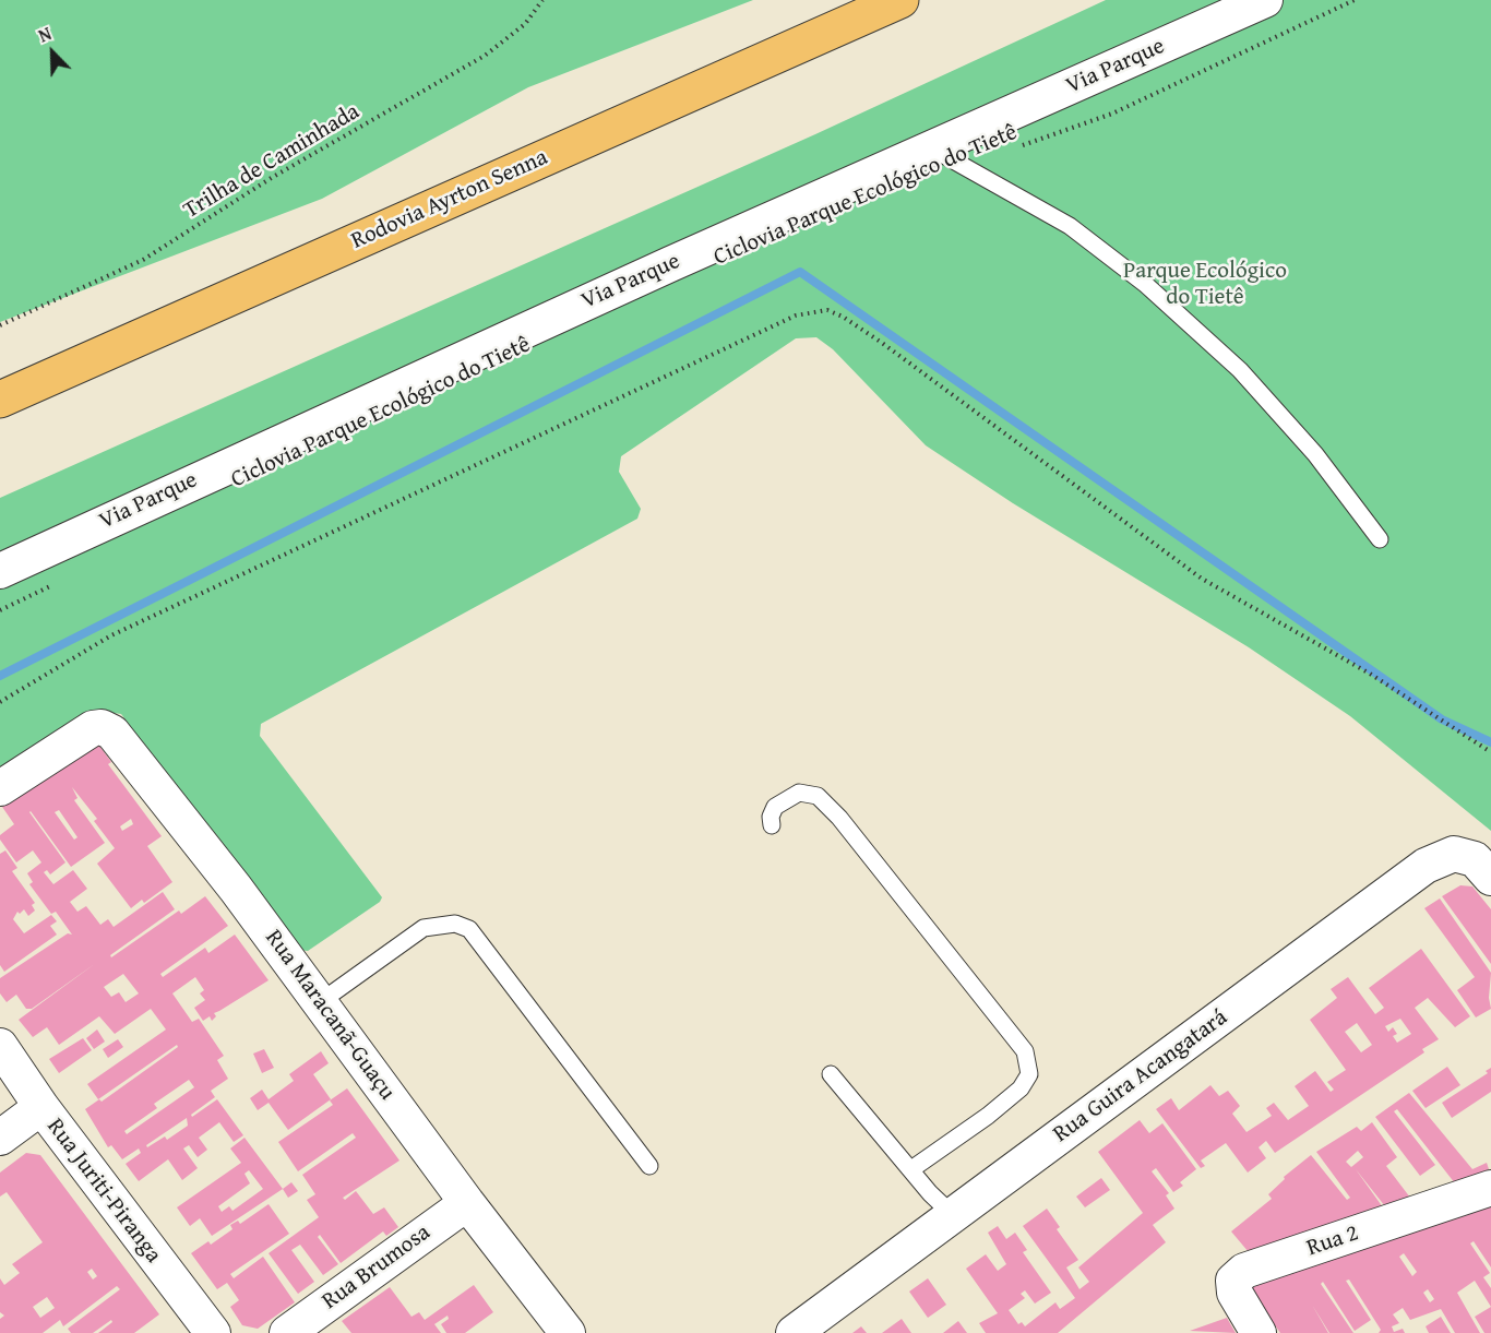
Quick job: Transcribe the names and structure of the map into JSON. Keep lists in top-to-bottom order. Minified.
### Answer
{"streets":{"highway":["Rodovia Ayrton Senna"],"street":["Via Parque","Rua Maracanã-Guaçu","Rua Guira Acangatará","Rua Juriti-Piranga","Rua 2","Rua Brumosa"],"path":["Trilha de Caminhada","Ciclovia Parque Ecológico do Tietê"]},"crossings":[["Rua Maracanã-Guaçu","Rua Brumosa"]],"parks":["Parque Ecológico do Tietê"],"north":"top left"}
